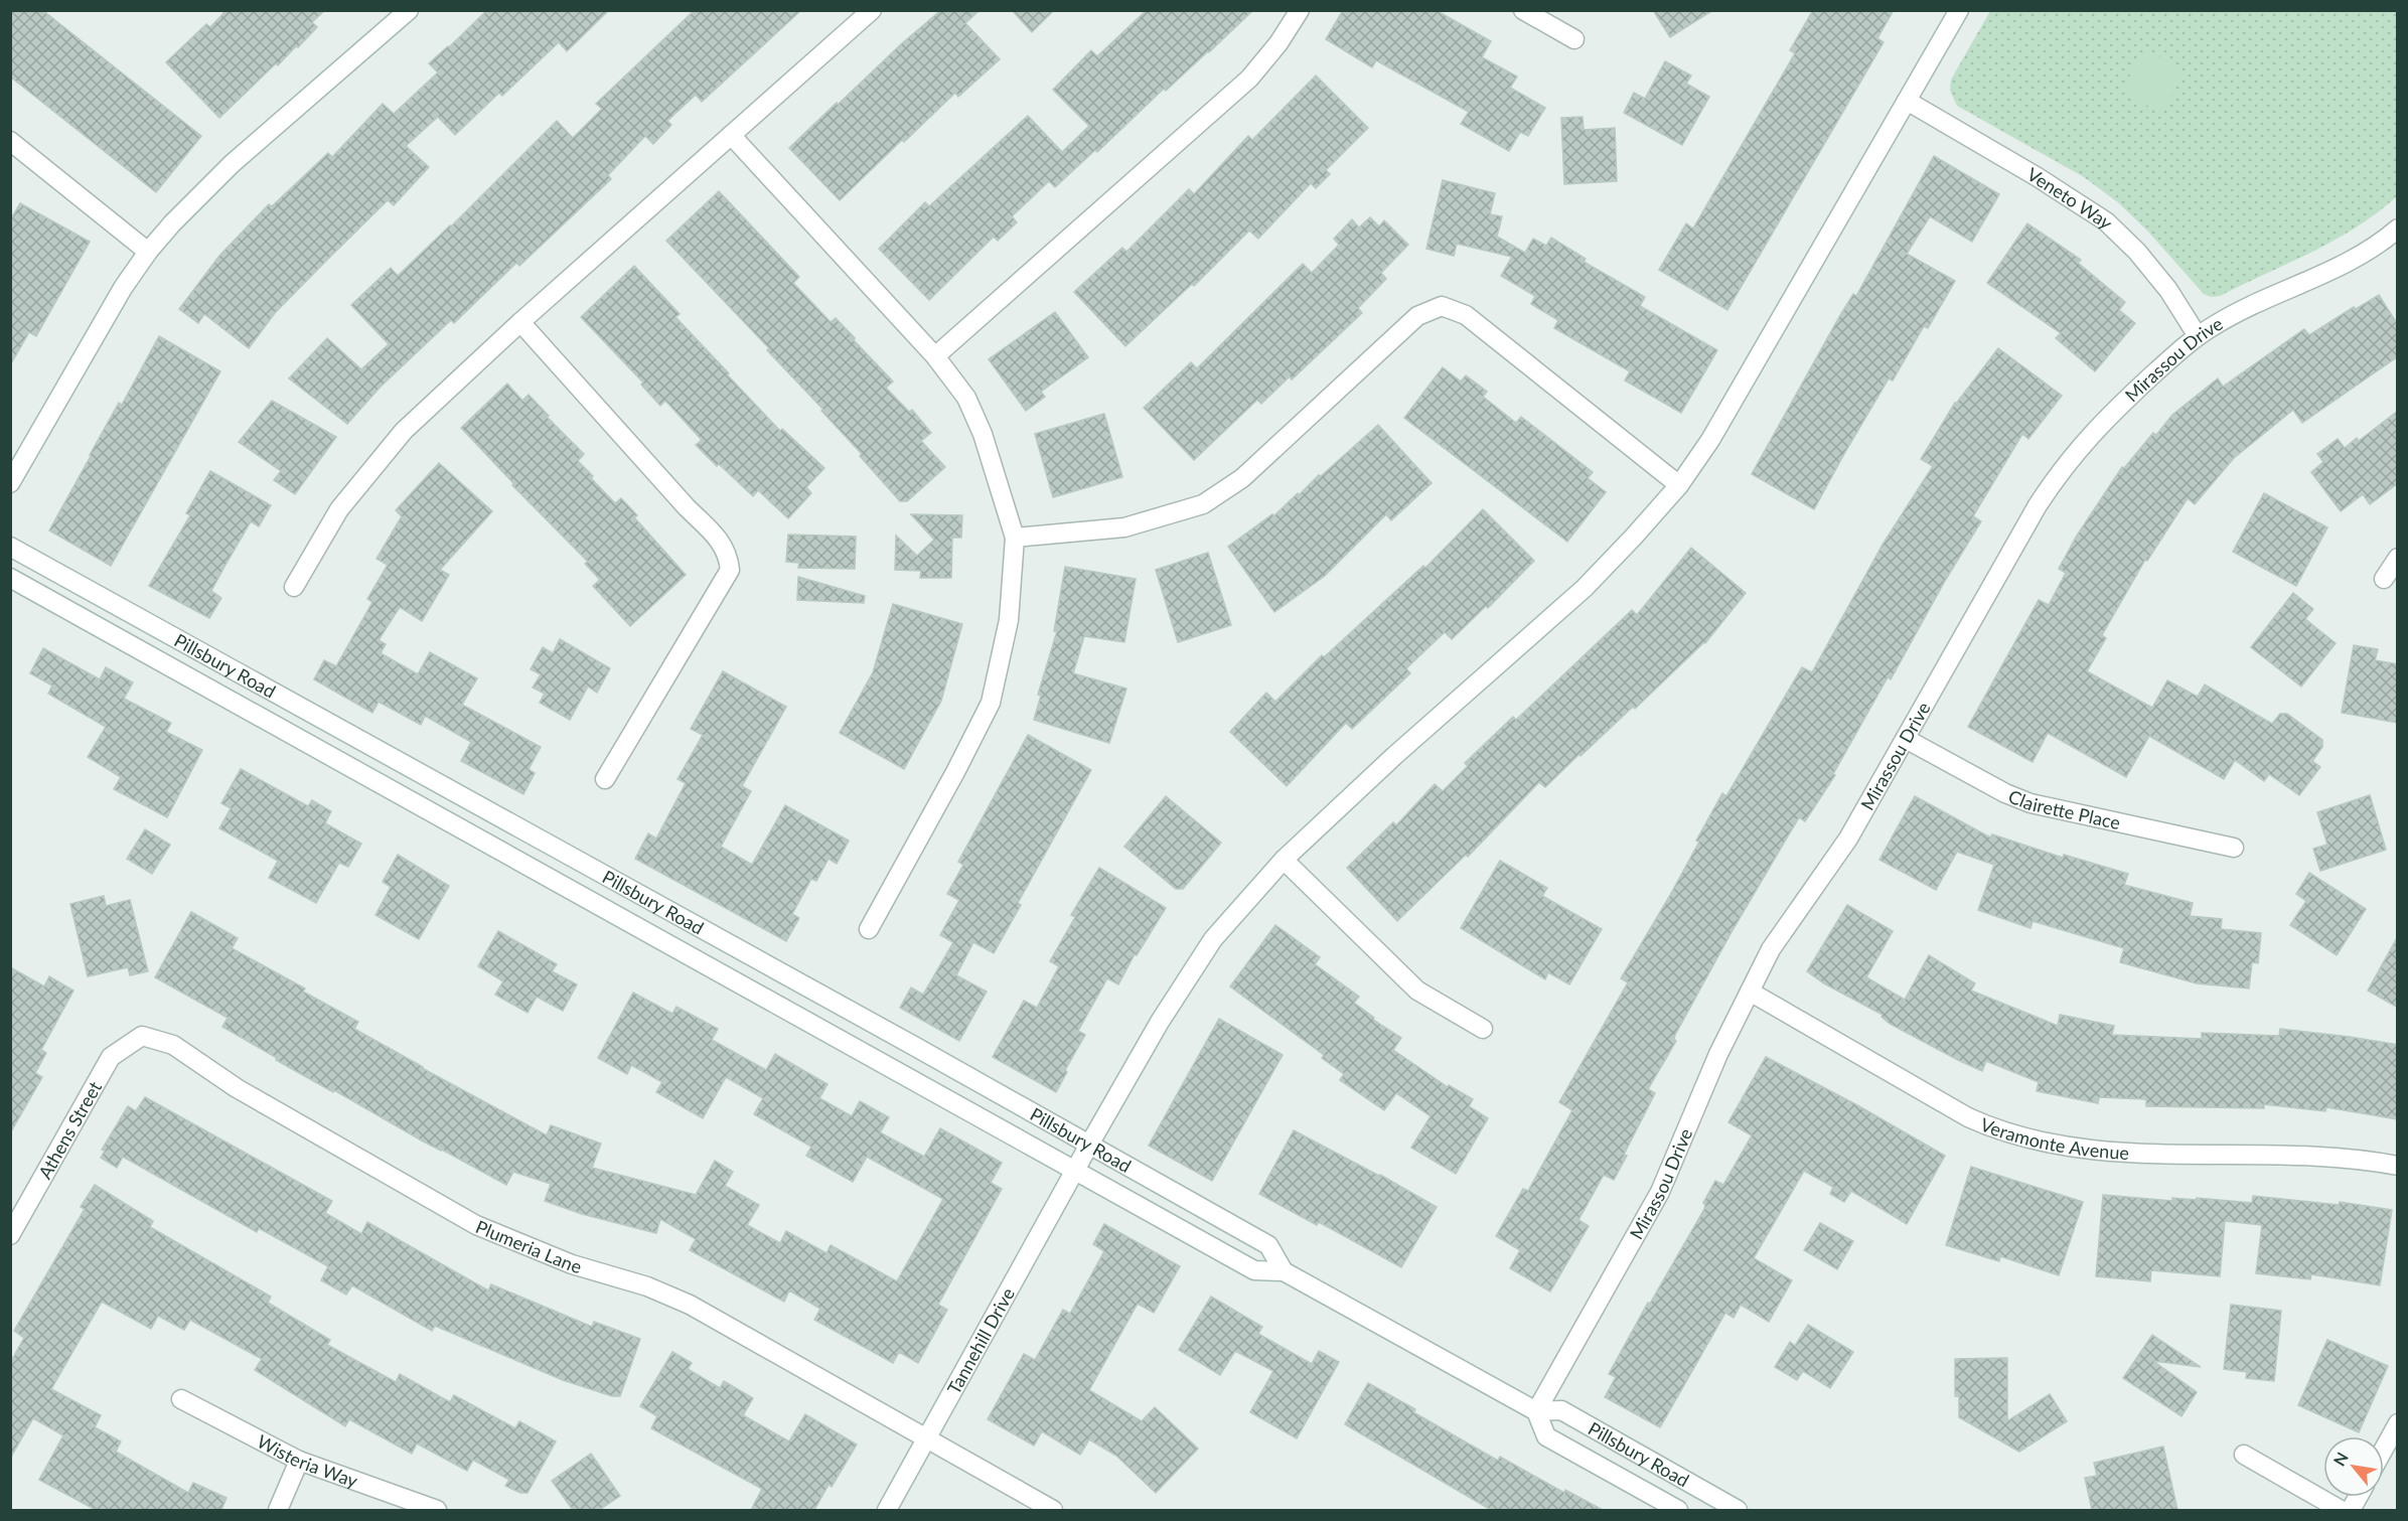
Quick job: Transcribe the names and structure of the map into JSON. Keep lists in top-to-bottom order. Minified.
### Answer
{"streets":{"street":["Veneto Way","Mirassou Drive","Pillsbury Road","Clairette Place","Athens Street","Veramonte Avenue","Plumeria Lane","Tannehill Drive","Wisteria Way"]},"crossings":[["Veneto Way","Mirassou Drive"],["Veneto Way","Tannehill Drive"],["Mirassou Drive","Pillsbury Road"],["Mirassou Drive","Clairette Place"],["Mirassou Drive","Veramonte Avenue"],["Pillsbury Road","Tannehill Drive"],["Athens Street","Plumeria Lane"],["Plumeria Lane","Tannehill Drive"]],"north":"top left"}
